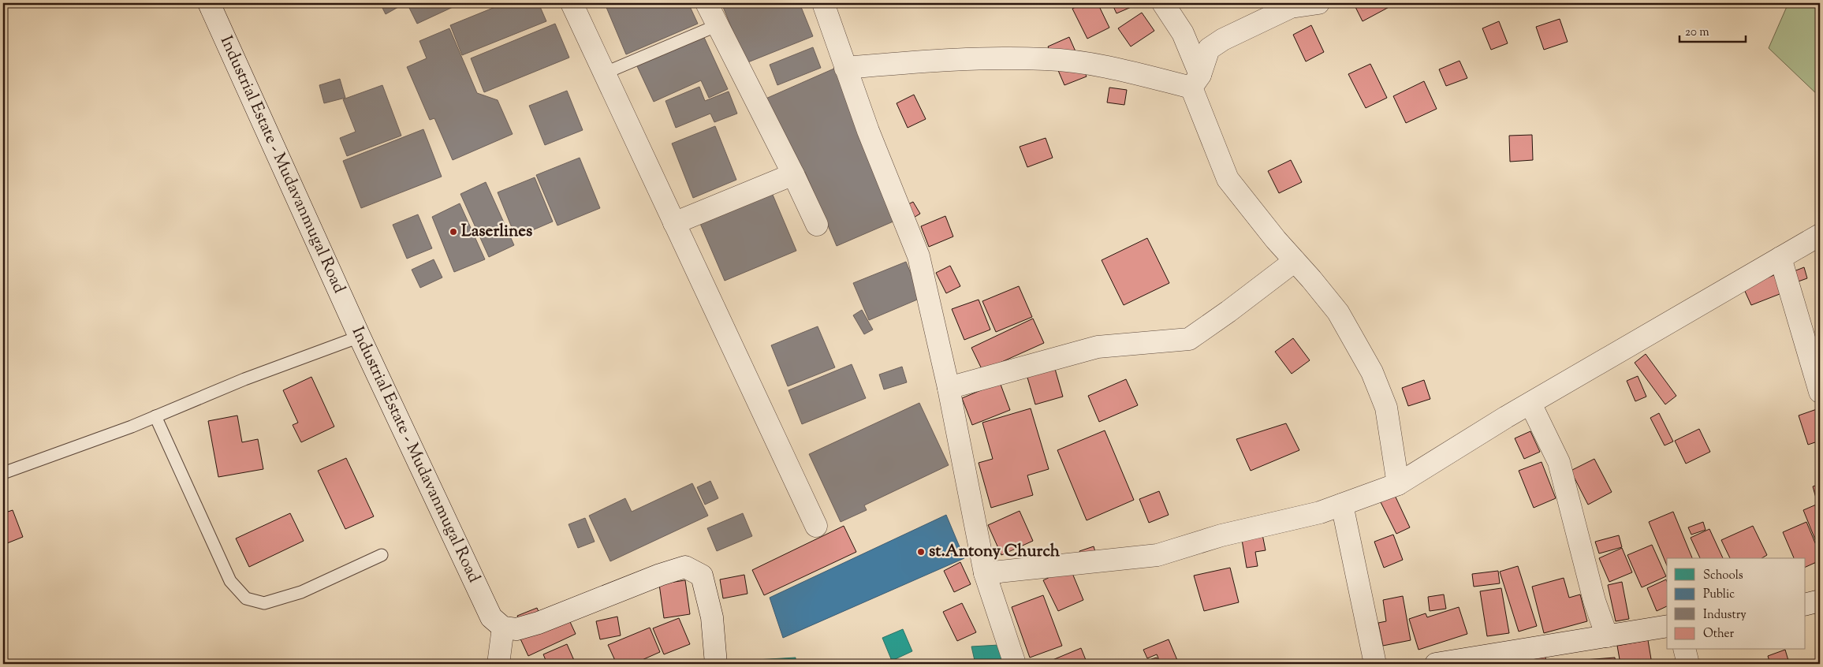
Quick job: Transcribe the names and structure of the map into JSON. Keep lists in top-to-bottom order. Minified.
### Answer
{"streets":{"street":["Industrial Estate - Mudavanmugal Road"]},"places":["Laserlines","st.Antony Church"],"legend":["Schools","Public","Industry","Other"],"scale_bar":"20 m"}
